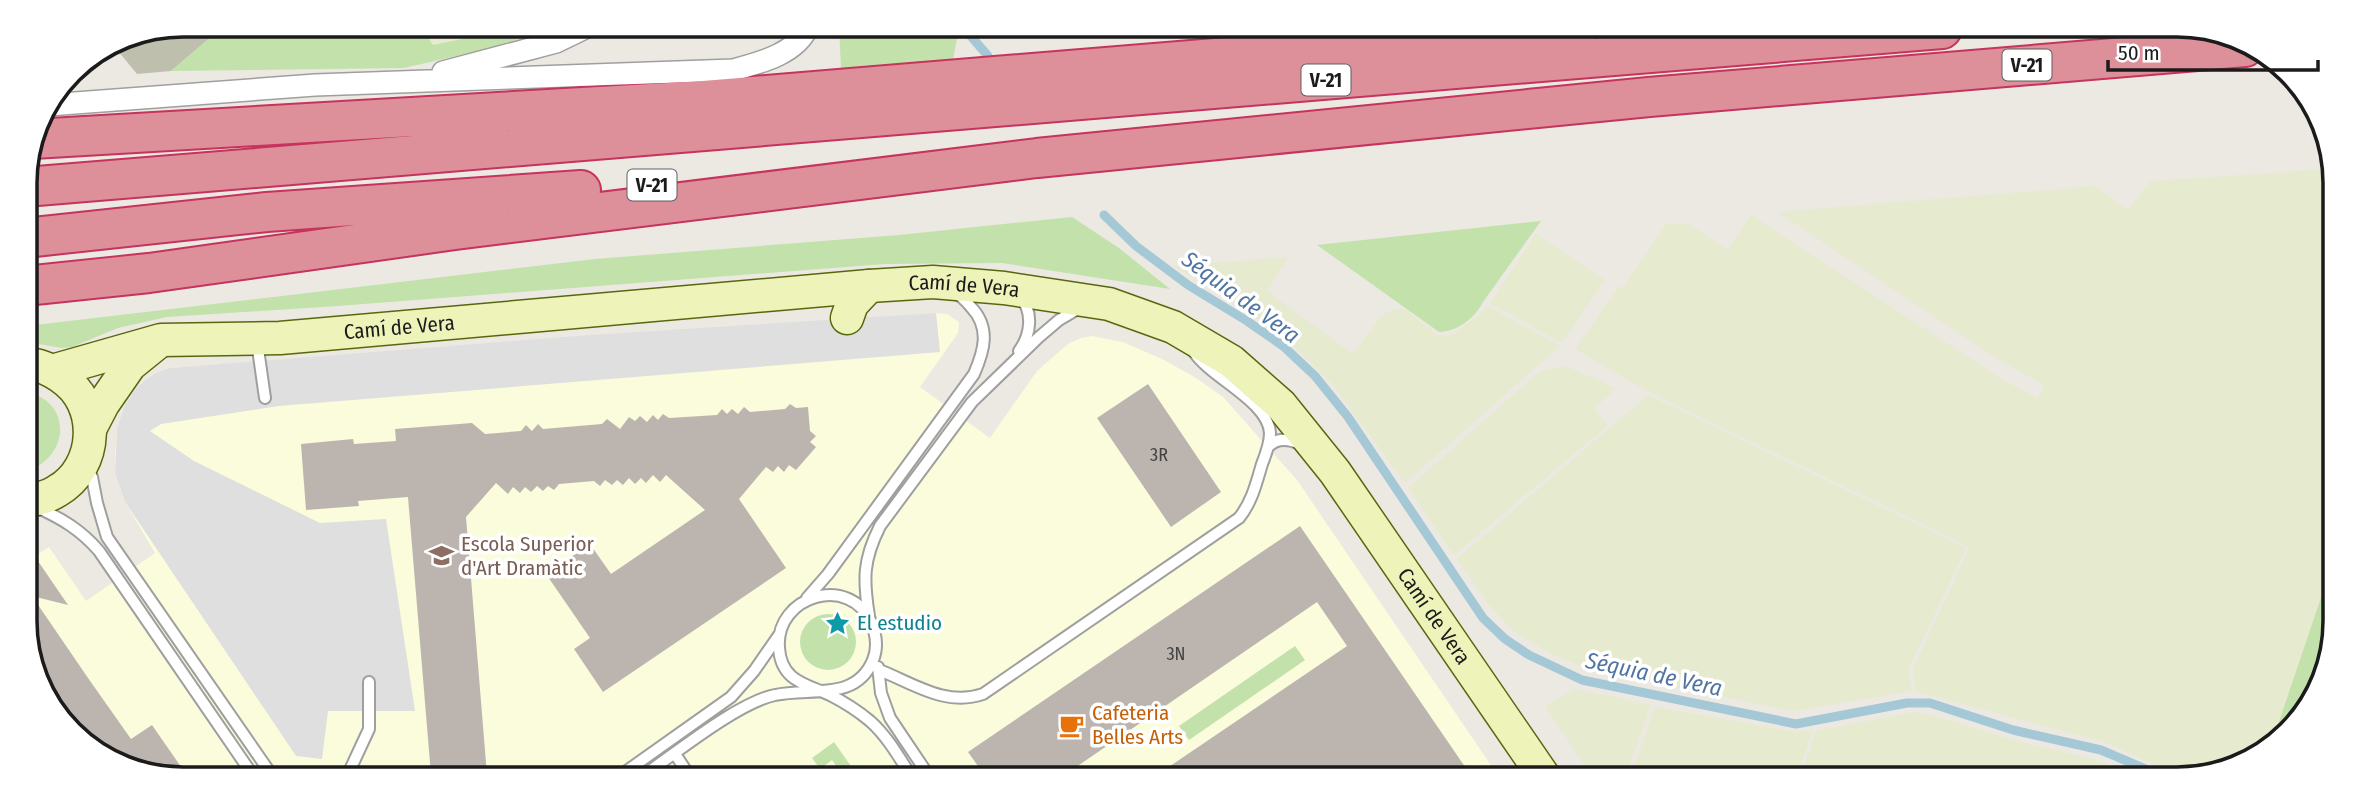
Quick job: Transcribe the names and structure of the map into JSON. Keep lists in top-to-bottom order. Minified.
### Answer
{"streets":{"highway":["V-21"],"street":["Camí de Vera"]},"water":["Séquia de Vera"],"places":{"school or university":["Escola Superior d'Art Dramàtic"],"place":["El estudio"],"cafe":["Cafeteria Belles Arts"]},"house_numbers":["3R","3N"],"scale_bar":"50 m"}
